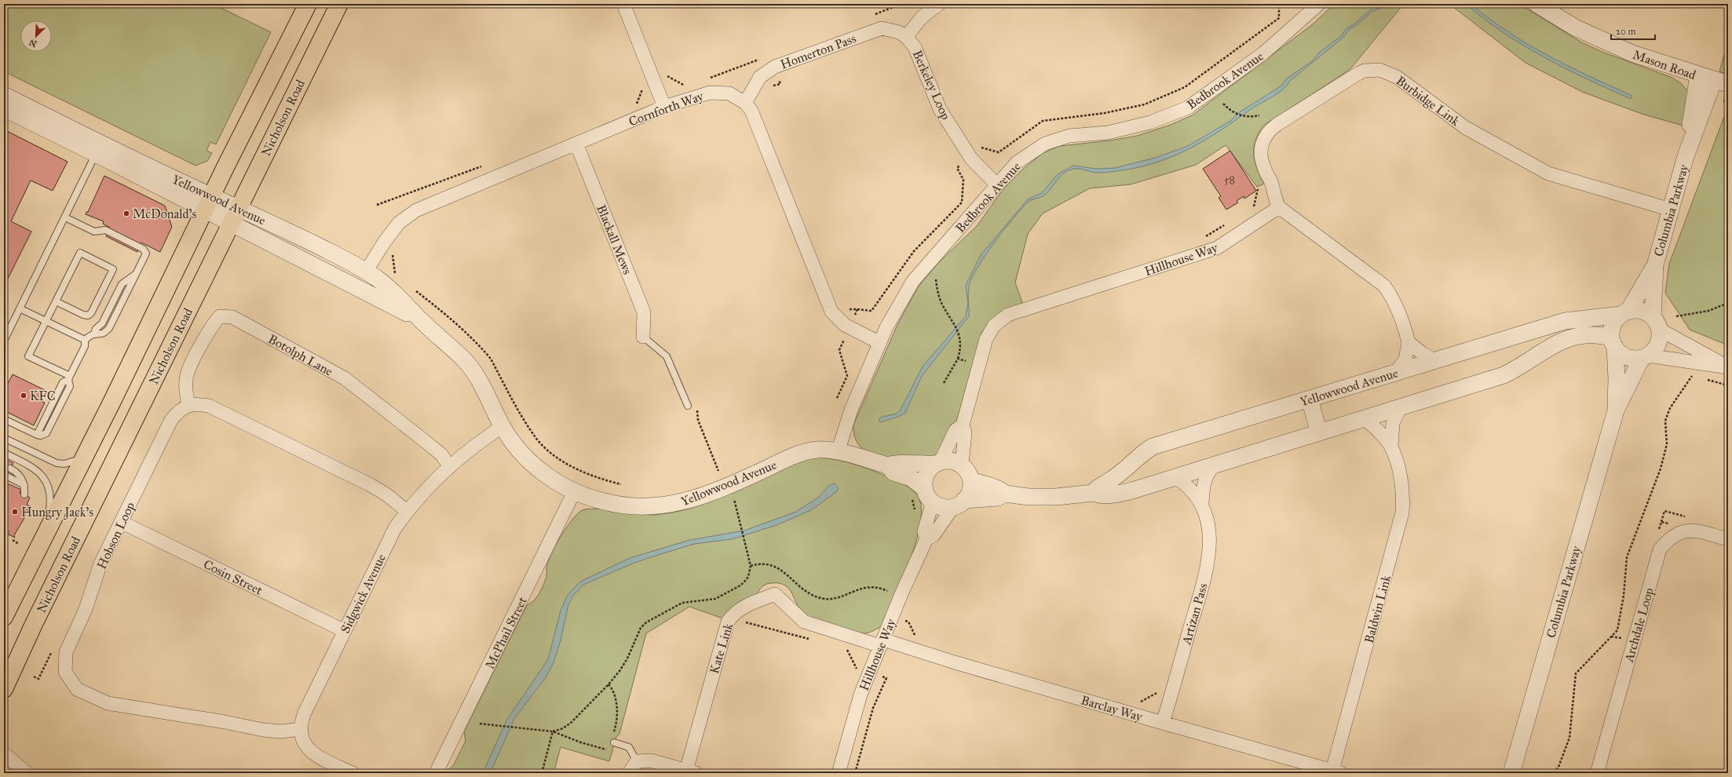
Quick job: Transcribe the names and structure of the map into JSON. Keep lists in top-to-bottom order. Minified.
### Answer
{"streets":{"main road":["Nicholson Road"],"street":["Homerton Pass","Mason Road","Bedbrook Avenue","Berkeley Loop","Burbidge Link","Cornforth Way","Yellowwood Avenue","Columbia Parkway","Blackall Mews","Hillhouse Way","Botolph Lane","Hobson Loop","Cosin Street","Sidgwick Avenue","Baldwin Link","Artizan Pass","Archdale Loop","McPhail Street","Kate Link","Barclay Way"]},"crossings":[["Homerton Pass","Berkeley Loop"],["Homerton Pass","Cornforth Way"],["Mason Road","Columbia Parkway"],["Bedbrook Avenue","Berkeley Loop"],["Bedbrook Avenue","Cornforth Way"],["Bedbrook Avenue","Yellowwood Avenue"],["Burbidge Link","Columbia Parkway"],["Burbidge Link","Hillhouse Way"],["Cornforth Way","Yellowwood Avenue"],["Cornforth Way","Blackall Mews"],["Nicholson Road","Yellowwood Avenue"],["Yellowwood Avenue","Columbia Parkway"],["Yellowwood Avenue","Hillhouse Way"],["Yellowwood Avenue","Sidgwick Avenue"],["Yellowwood Avenue","McPhail Street"],["Hillhouse Way","Kate Link"],["Hillhouse Way","Barclay Way"],["Botolph Lane","Hobson Loop"],["Botolph Lane","Sidgwick Avenue"],["Hobson Loop","Cosin Street"],["Hobson Loop","Sidgwick Avenue"],["Cosin Street","Sidgwick Avenue"],["Baldwin Link","Barclay Way"],["Artizan Pass","Barclay Way"],["Kate Link","Barclay Way"]],"places":["McDonald's","KFC","Hungry Jack's"],"house_numbers":["58"],"scale_bar":"20 m","north":"bottom left"}
